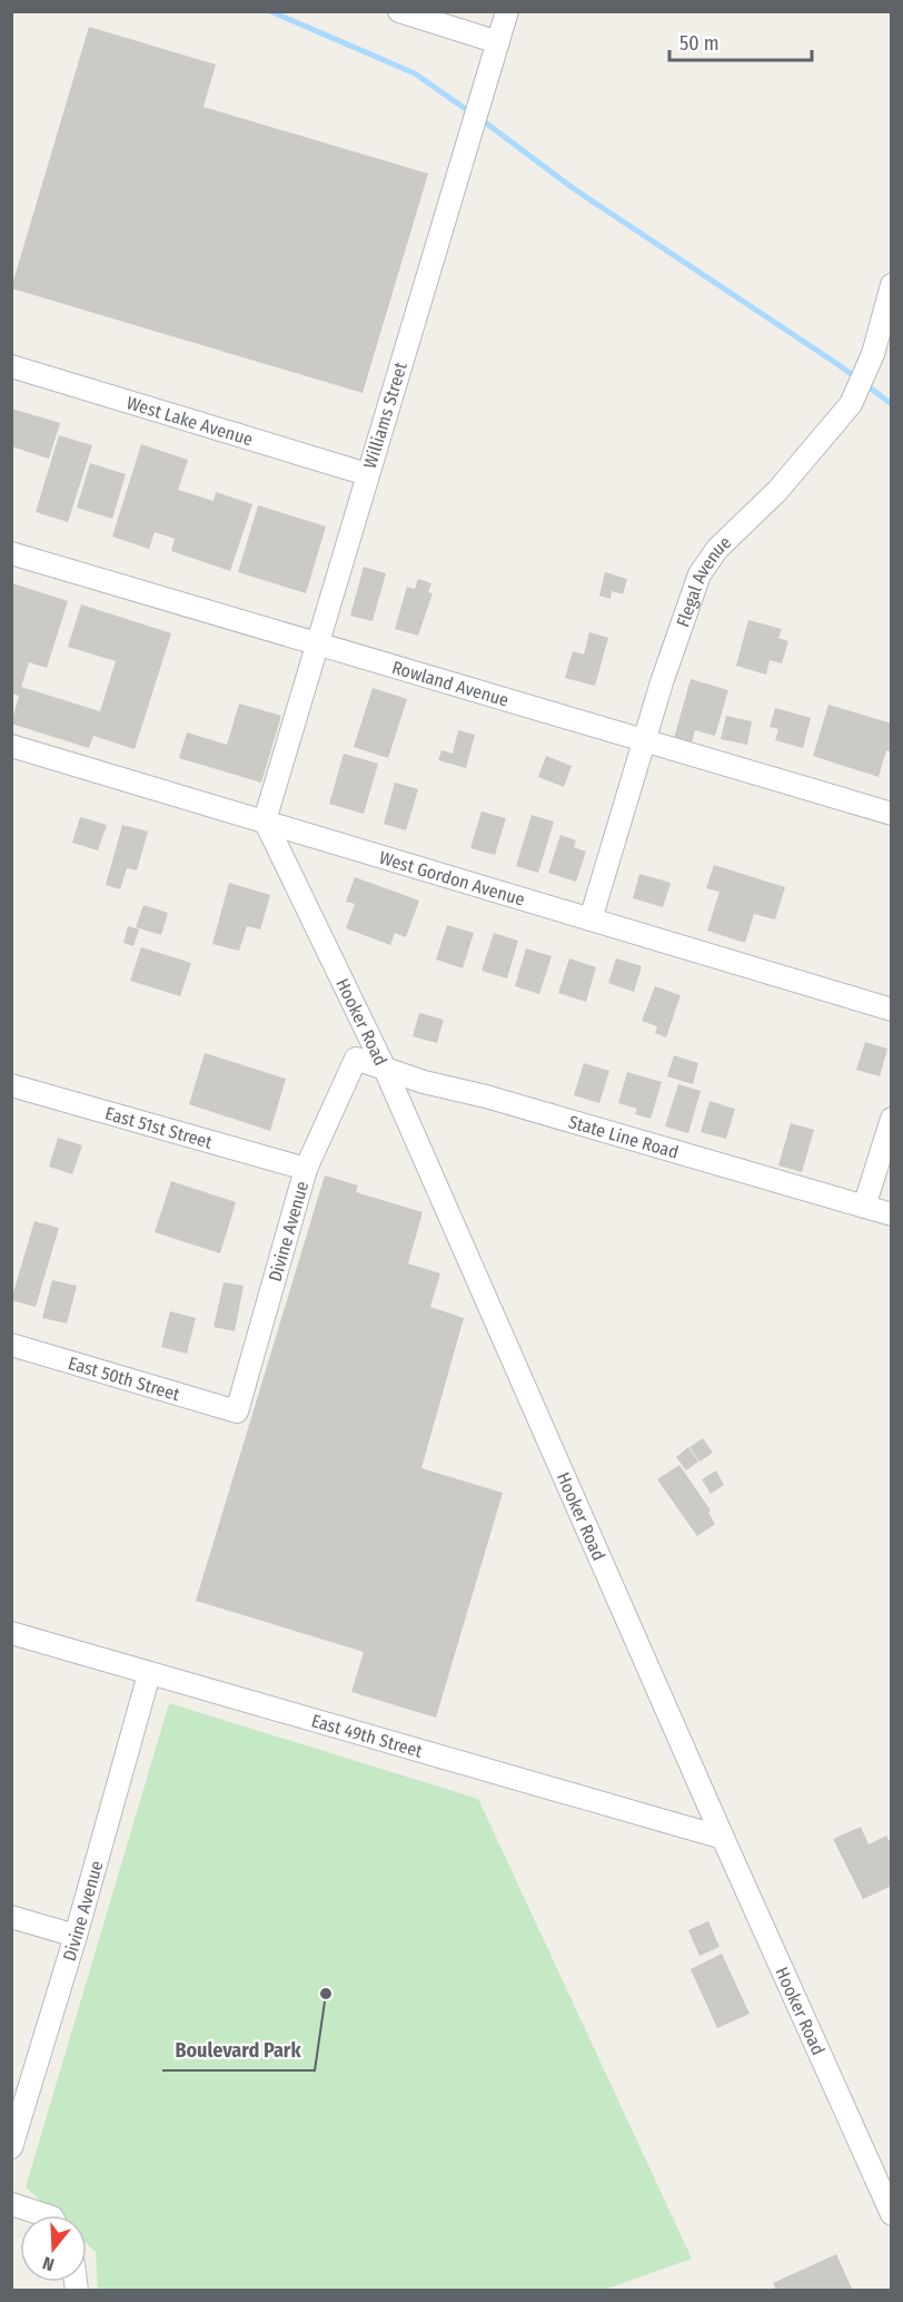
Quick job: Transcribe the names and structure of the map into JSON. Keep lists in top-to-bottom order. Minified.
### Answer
{"streets":{"street":["Williams Street","West Lake Avenue","Flegal Avenue","Rowland Avenue","West Gordon Avenue","Hooker Road","East 51st Street","State Line Road","Divine Avenue","East 50th Street","East 49th Street"]},"crossings":[["Williams Street","West Lake Avenue"],["Williams Street","Rowland Avenue"],["Williams Street","West Gordon Avenue"],["Williams Street","Hooker Road"],["Flegal Avenue","Rowland Avenue"],["Flegal Avenue","West Gordon Avenue"],["West Gordon Avenue","Hooker Road"],["Hooker Road","State Line Road"],["Hooker Road","East 49th Street"],["East 51st Street","Divine Avenue"],["State Line Road","Divine Avenue"],["Divine Avenue","East 50th Street"],["Divine Avenue","East 49th Street"]],"places":["Boulevard Park"],"scale_bar":"50 m","north":"bottom"}
